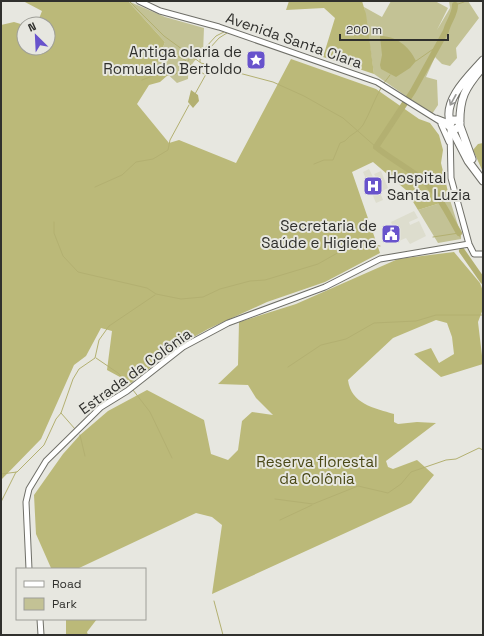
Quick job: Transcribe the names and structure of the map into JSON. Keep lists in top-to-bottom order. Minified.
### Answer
{"streets":{"street":["Avenida Santa Clara","Estrada da Colônia"]},"parks":["Reserva florestal da Colônia"],"places":{"place":["Antiga olaria de Romualdo Bertoldo"],"hospital":["Hospital Santa Luzia"],"public building":["Secretaria de Saúde e Higiene"]},"legend":["Road","Park"],"scale_bar":"200 m","north":"top left"}
